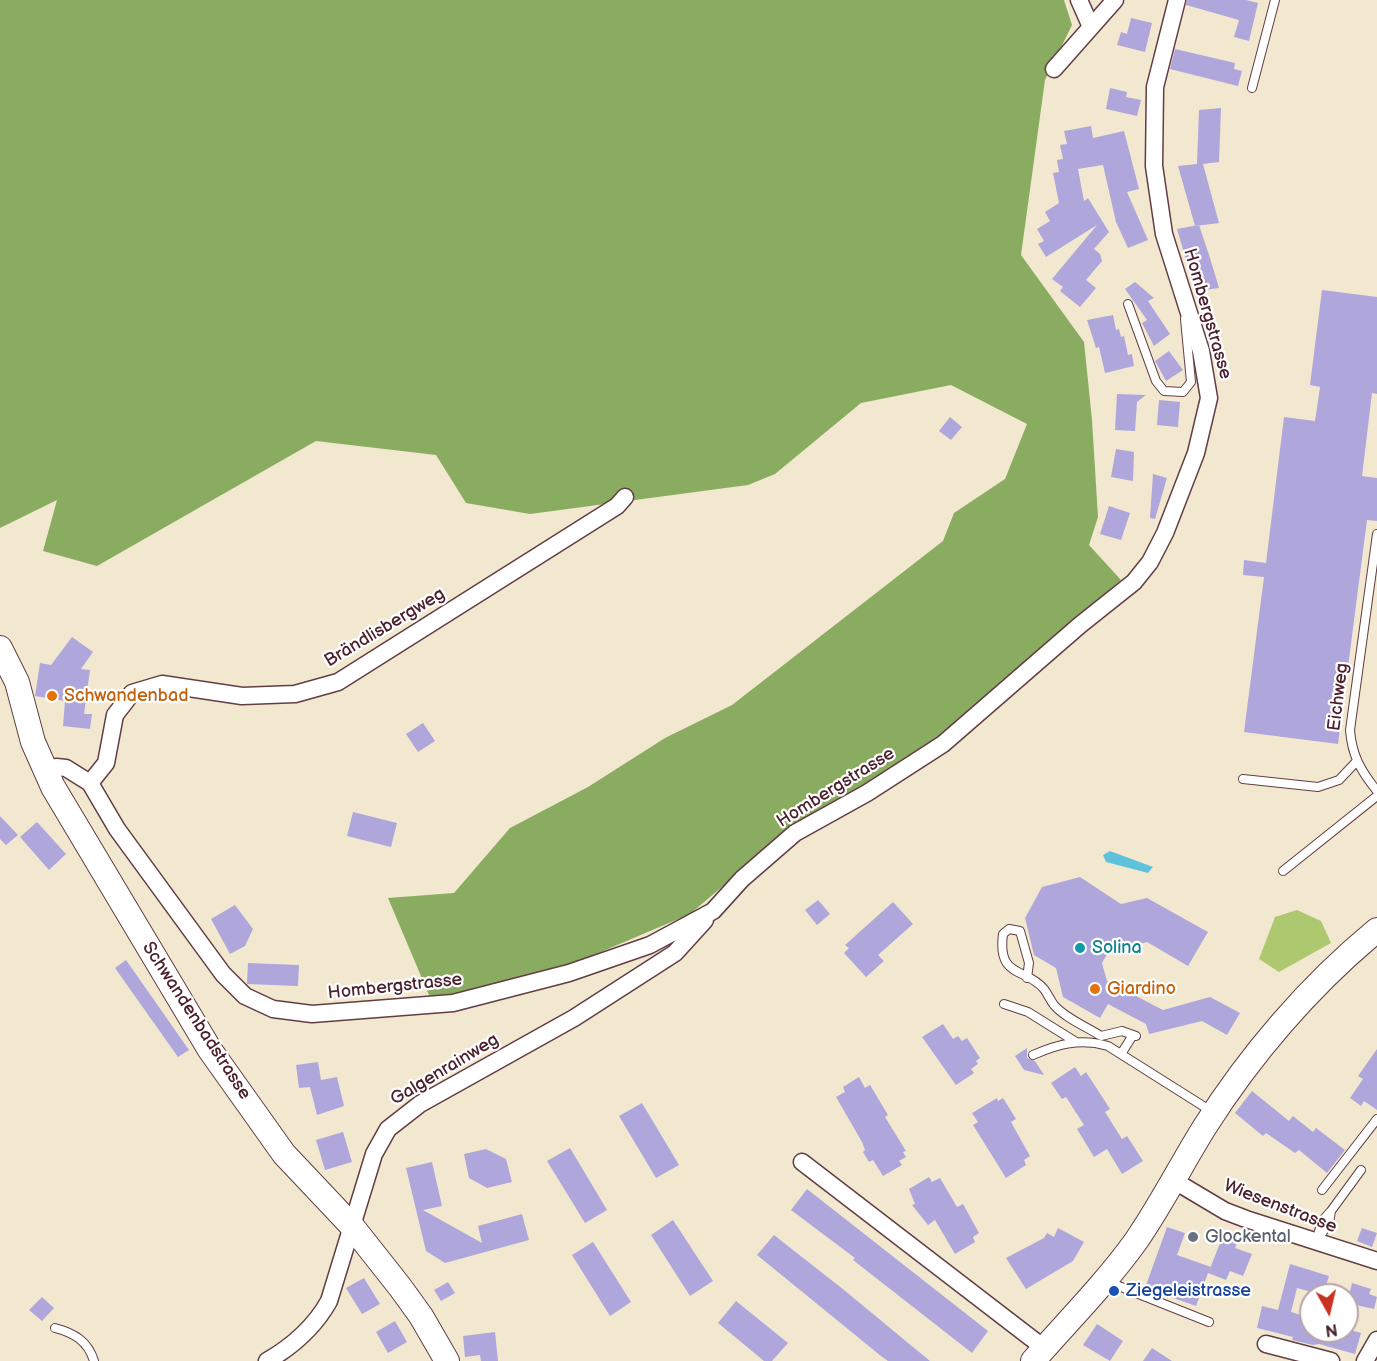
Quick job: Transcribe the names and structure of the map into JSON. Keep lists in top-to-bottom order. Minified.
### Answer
{"streets":{"street":["Hombergstrasse","Brändlisbergweg","Schwandenbadstrasse","Galgenrainweg","Wiesenstrasse"],"lane":["Eichweg"]},"crossings":[["Hombergstrasse","Brändlisbergweg"],["Hombergstrasse","Schwandenbadstrasse"],["Hombergstrasse","Galgenrainweg"],["Schwandenbadstrasse","Galgenrainweg"]],"places":["Schwandenbad","Solina","Giardino","Glockental","Ziegeleistrasse"],"north":"bottom"}
